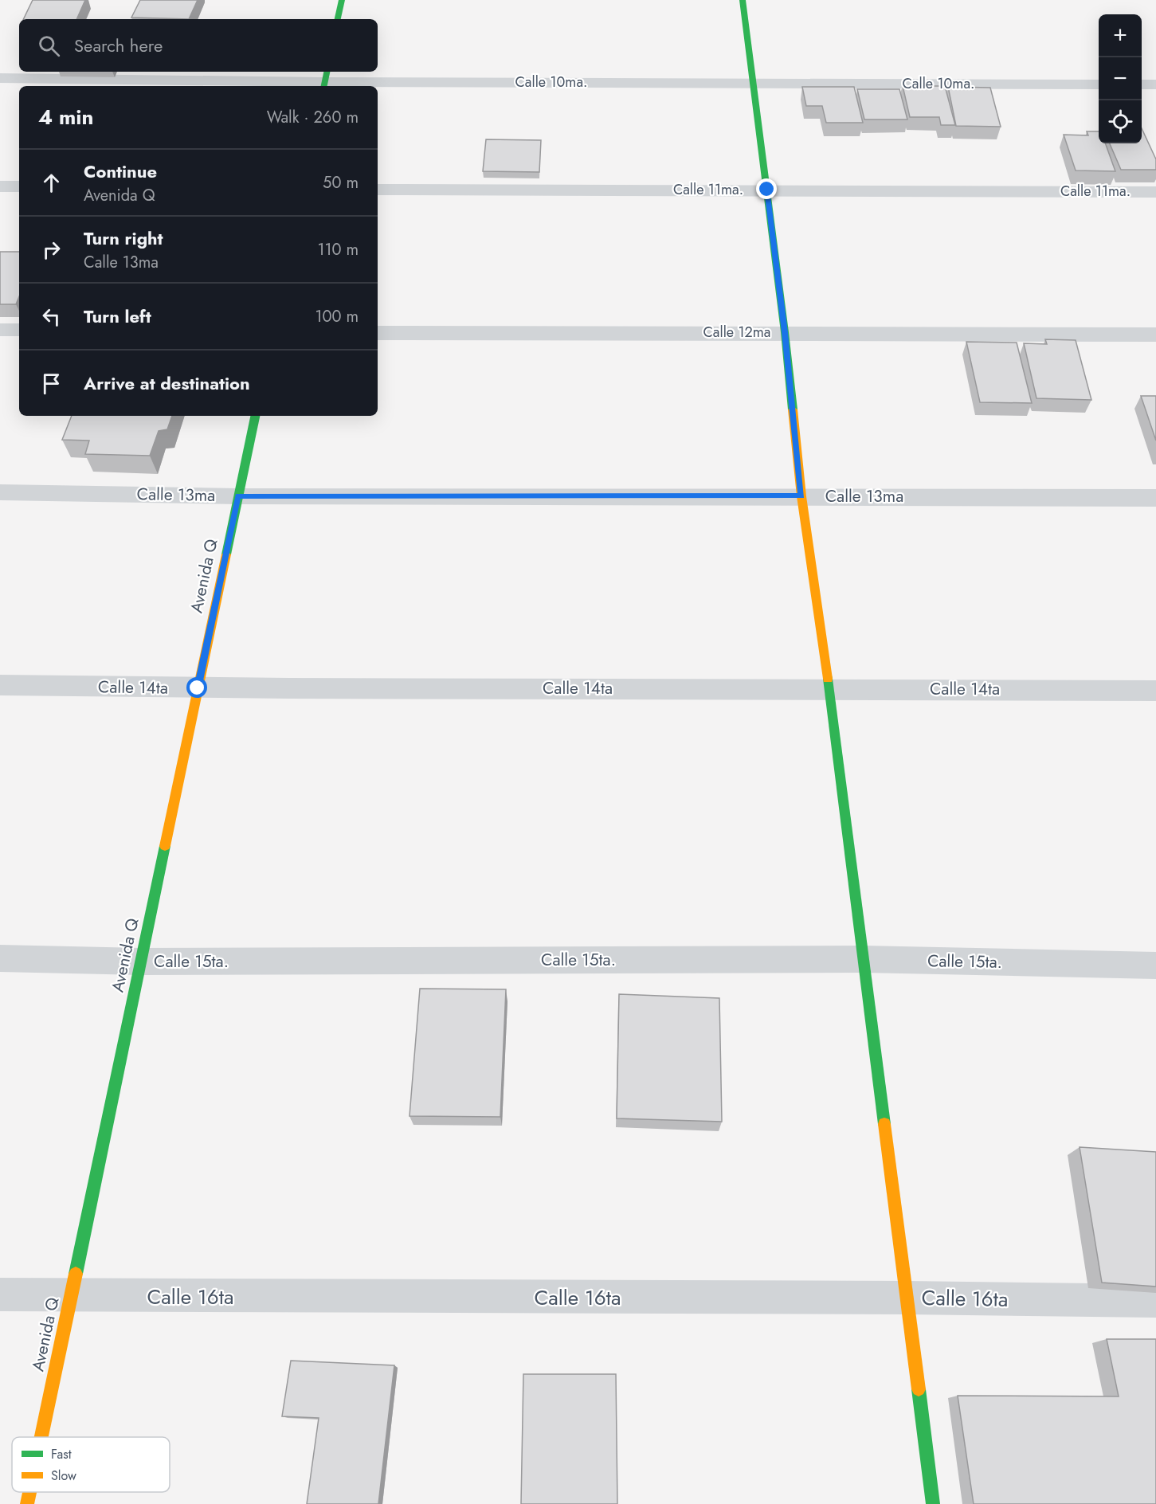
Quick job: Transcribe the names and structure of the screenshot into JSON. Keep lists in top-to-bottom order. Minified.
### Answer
{"streets":{"street":["Calle 10ma.","Calle 11ma.","Calle 12ma","Calle 13ma","Avenida Q","Calle 14ta","Calle 15ta.","Calle 16ta"]},"crossings":[["Calle 13ma","Avenida Q"],["Avenida Q","Calle 14ta"],["Avenida Q","Calle 15ta."],["Avenida Q","Calle 16ta"]],"legend":["Fast","Slow"],"page":{"map_buttons":["+","−"],"search":"Search here","heading":["4 min","Walk · 260 m"],"list":[["Continue","Avenida Q","50 m"],["Turn right","Calle 13ma","110 m"],["Turn left","100 m"],"Arrive at destination"]}}
